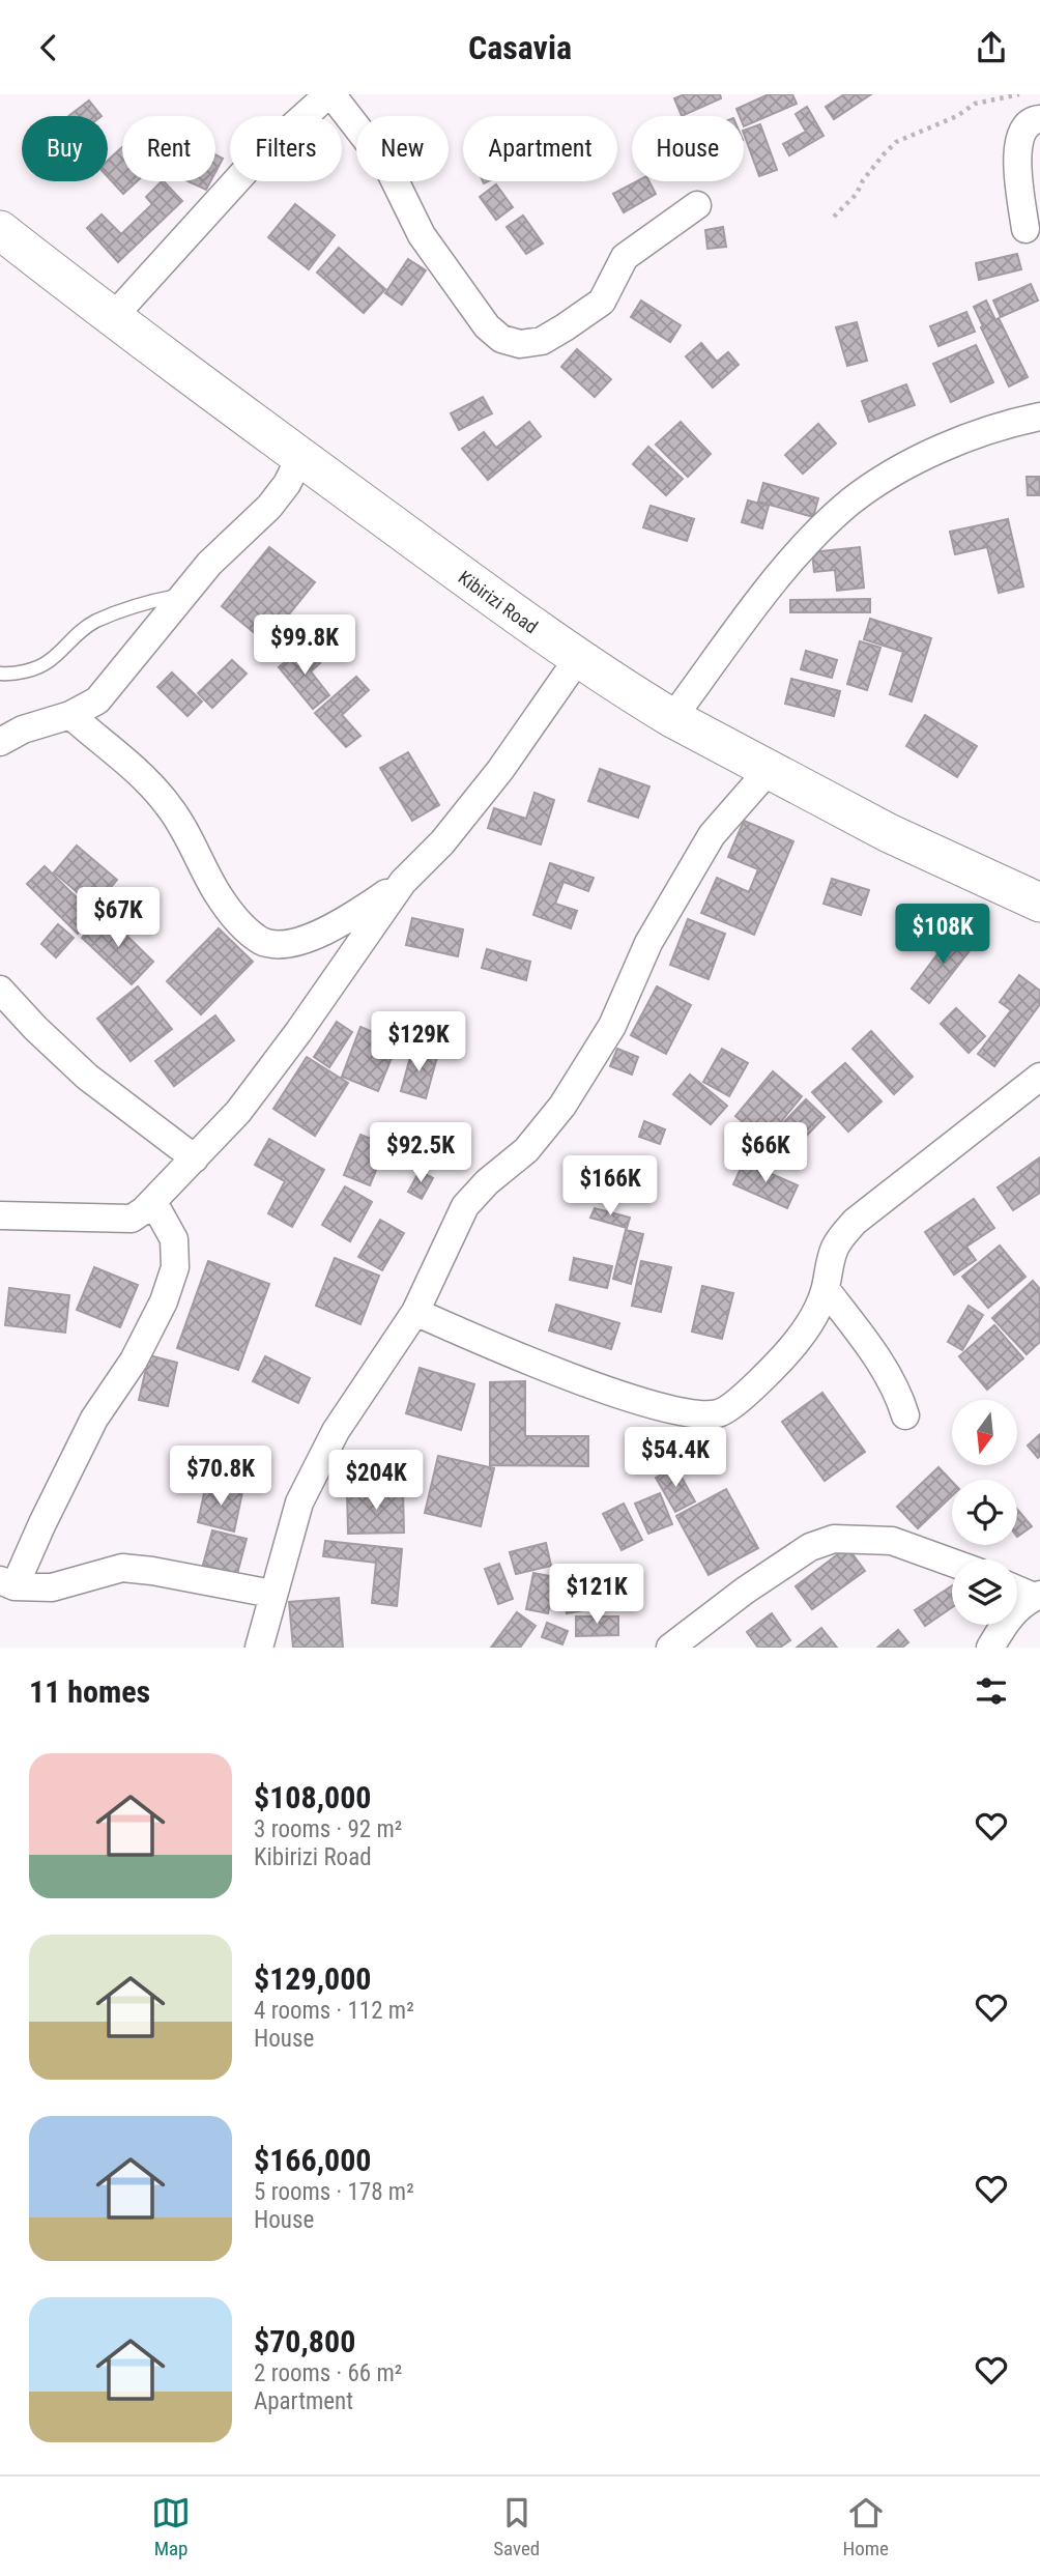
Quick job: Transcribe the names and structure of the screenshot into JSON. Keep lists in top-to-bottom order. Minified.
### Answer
{"streets":{"street":["Kibirizi Road"]},"north":"bottom","page":{"header":"Casavia","chip":["Buy","Rent","Filters","New","Apartment","House"],"price":["$99.8K","$67K","$108K","$129K","$92.5K","$66K","$166K","$54.4K","$70.8K","$204K","$121K"],"heading":"11 homes","list":[{"name":"$108,000","note":"3 rooms · 92 m² · Kibirizi Road"},{"name":"$129,000","note":"4 rooms · 112 m² · House"},{"name":"$166,000","note":"5 rooms · 178 m² · House"},{"name":"$70,800","note":"2 rooms · 66 m² · Apartment"}],"tabs":["Map","Saved","Home"]}}
